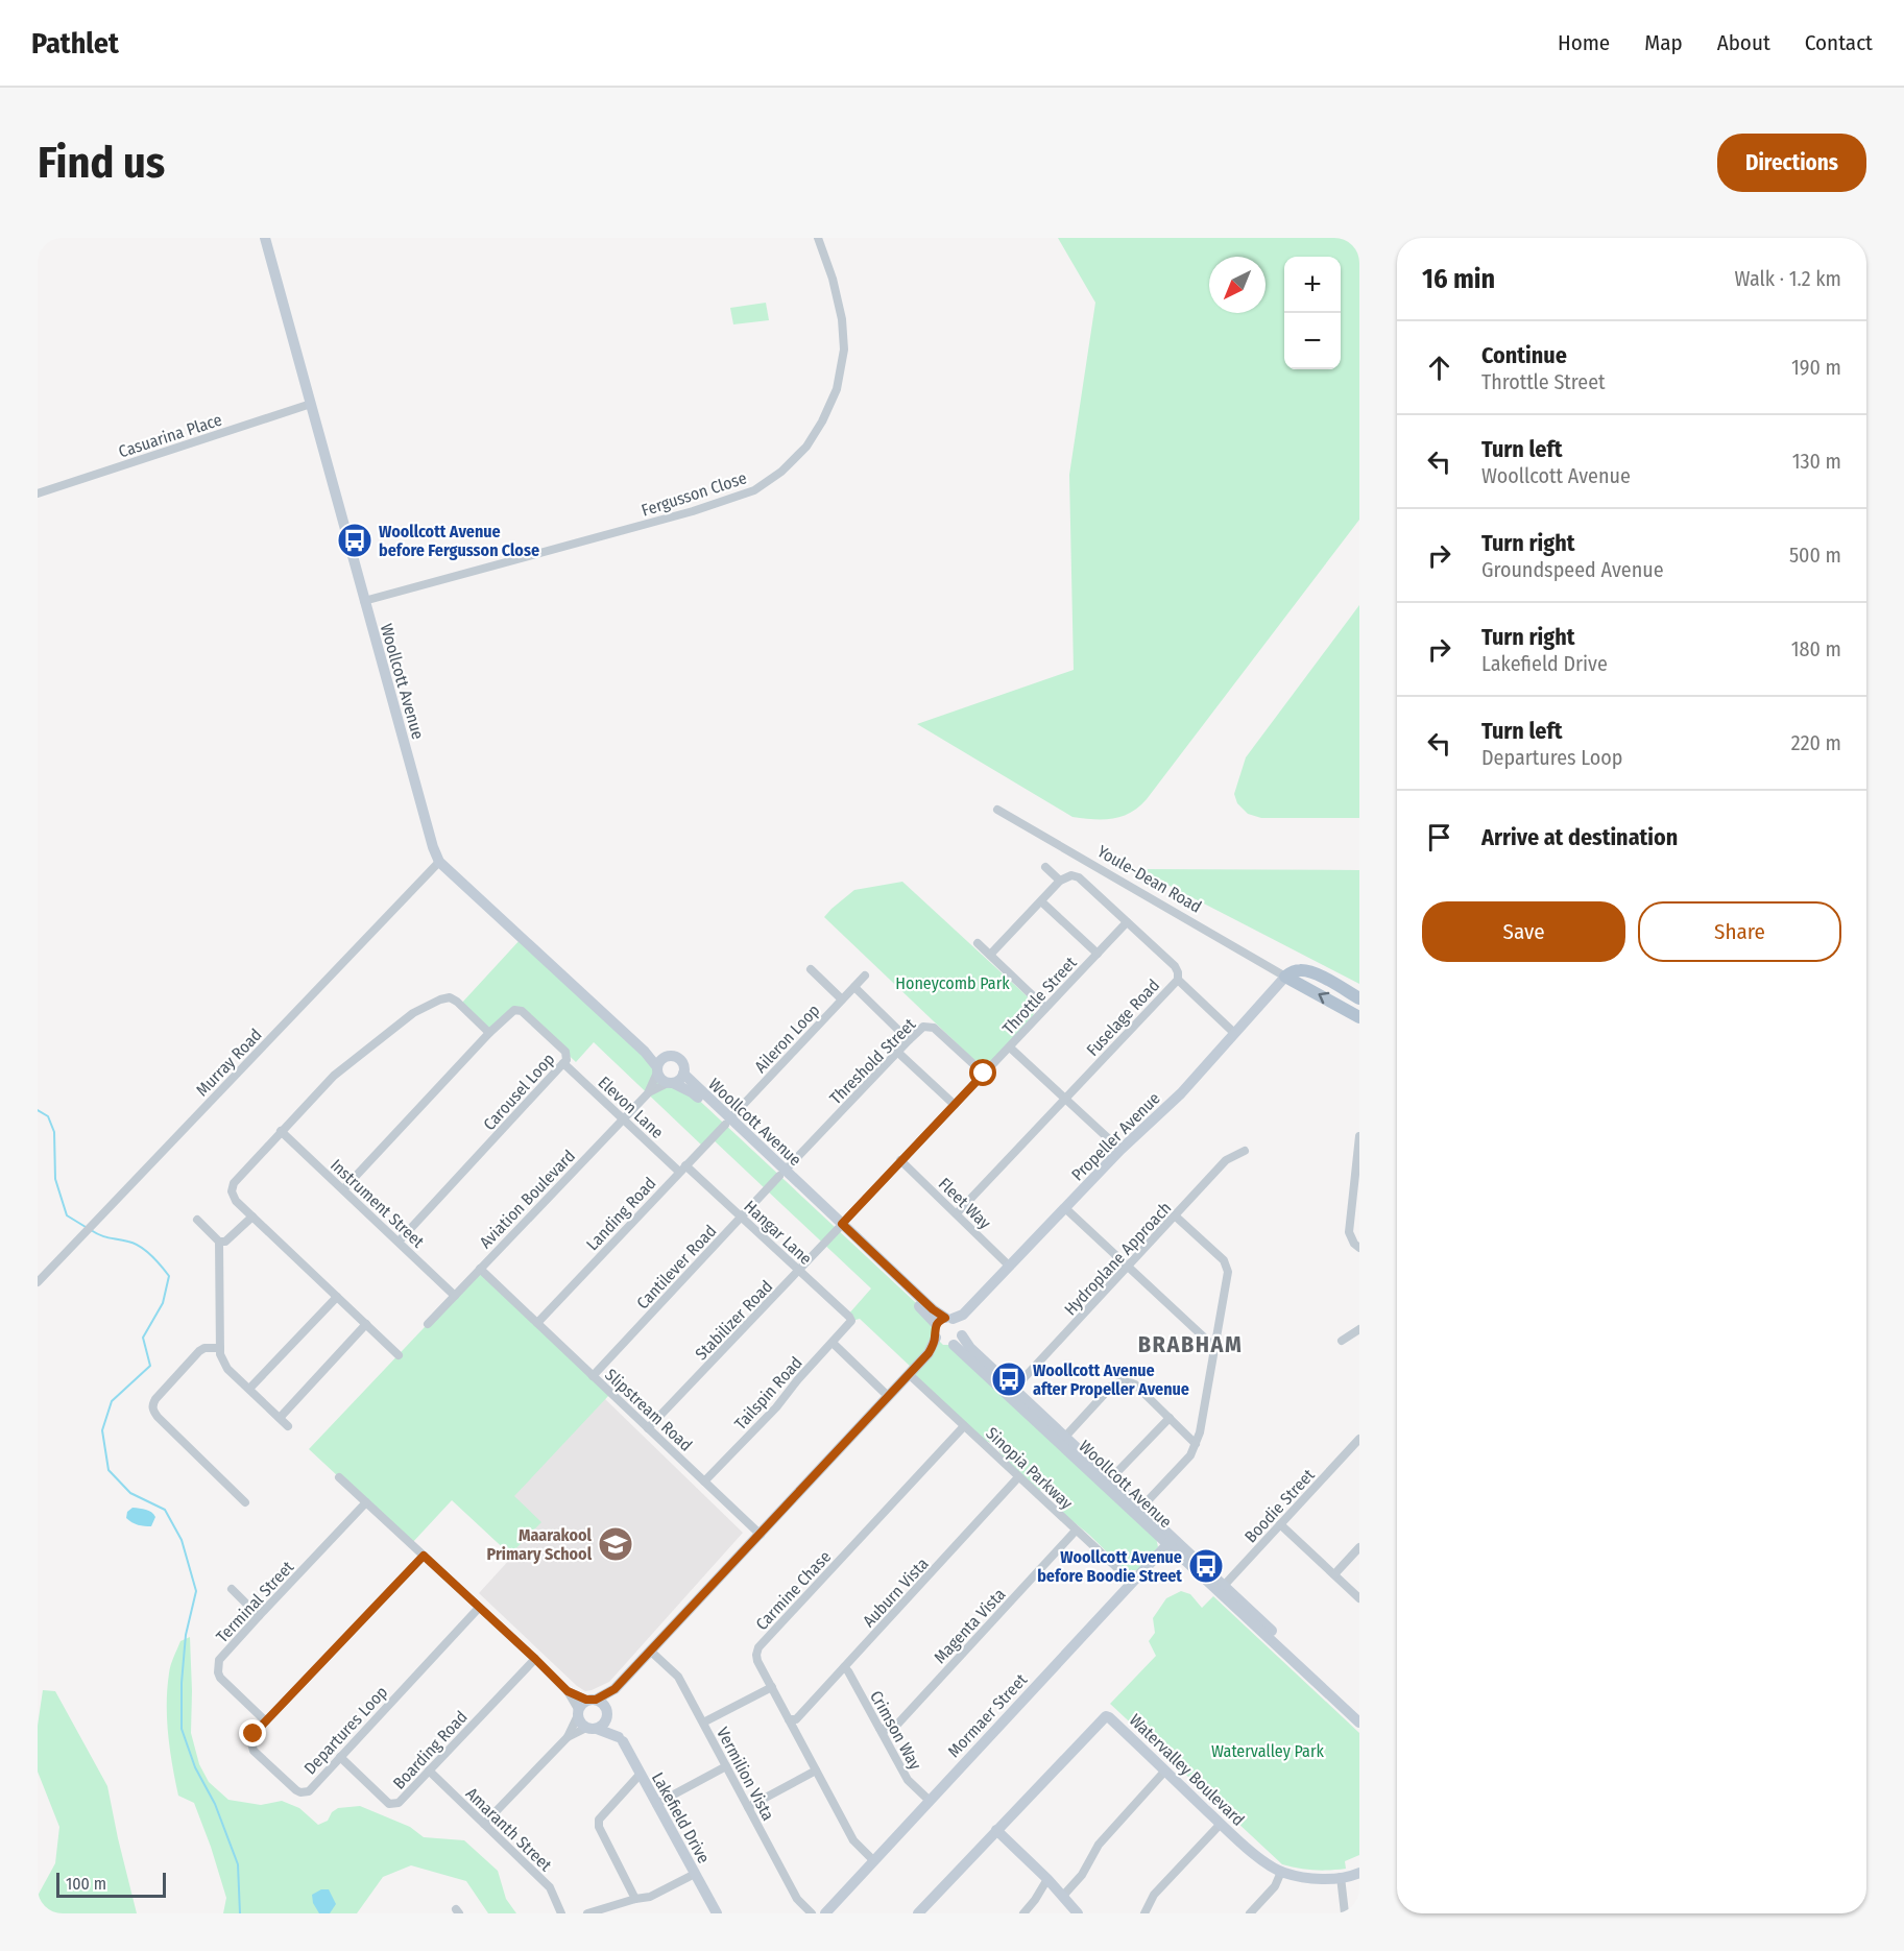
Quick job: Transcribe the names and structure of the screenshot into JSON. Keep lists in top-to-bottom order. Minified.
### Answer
{"streets":{"main road":["Youle-Dean Road"],"street":["Casuarina Place","Fergusson Close","Woollcott Avenue","Throttle Street","Fuselage Road","Aileron Loop","Threshold Street","Murray Road","Carousel Loop","Elevon Lane","Propeller Avenue","Aviation Boulevard","Instrument Street","Fleet Way","Landing Road","Hangar Lane","Hydroplane Approach","Cantilever Road","Stabilizer Road","Tailspin Road","Slipstream Road","Sinopia Parkway","Boodie Street","Carmine Chase","Auburn Vista","Terminal Street","Magenta Vista","Mormaer Street","Departures Loop","Crimson Way","Boarding Road","Watervalley Boulevard","Vermilion Vista","Lakefield Drive","Amaranth Street"]},"crossings":[["Casuarina Place","Woollcott Avenue"],["Fergusson Close","Woollcott Avenue"],["Woollcott Avenue","Throttle Street"],["Woollcott Avenue","Aileron Loop"],["Woollcott Avenue","Threshold Street"],["Woollcott Avenue","Murray Road"],["Woollcott Avenue","Propeller Avenue"],["Woollcott Avenue","Aviation Boulevard"],["Woollcott Avenue","Landing Road"],["Woollcott Avenue","Hydroplane Approach"],["Woollcott Avenue","Cantilever Road"],["Woollcott Avenue","Stabilizer Road"],["Woollcott Avenue","Boodie Street"],["Woollcott Avenue","Mormaer Street"],["Youle-Dean Road","Propeller Avenue"],["Throttle Street","Fuselage Road"],["Throttle Street","Threshold Street"],["Throttle Street","Fleet Way"],["Throttle Street","Stabilizer Road"],["Fuselage Road","Fleet Way"],["Aileron Loop","Landing Road"],["Threshold Street","Cantilever Road"],["Carousel Loop","Elevon Lane"],["Carousel Loop","Instrument Street"],["Elevon Lane","Aviation Boulevard"],["Elevon Lane","Landing Road"],["Elevon Lane","Hangar Lane"],["Propeller Avenue","Fleet Way"],["Aviation Boulevard","Instrument Street"],["Aviation Boulevard","Slipstream Road"],["Landing Road","Hangar Lane"],["Landing Road","Slipstream Road"],["Hangar Lane","Cantilever Road"],["Hangar Lane","Stabilizer Road"],["Hangar Lane","Tailspin Road"],["Cantilever Road","Slipstream Road"],["Stabilizer Road","Slipstream Road"],["Tailspin Road","Slipstream Road"],["Sinopia Parkway","Carmine Chase"],["Sinopia Parkway","Auburn Vista"],["Sinopia Parkway","Magenta Vista"],["Sinopia Parkway","Mormaer Street"],["Carmine Chase","Auburn Vista"],["Carmine Chase","Mormaer Street"],["Auburn Vista","Crimson Way"],["Terminal Street","Departures Loop"],["Magenta Vista","Crimson Way"],["Mormaer Street","Crimson Way"],["Departures Loop","Boarding Road"],["Boarding Road","Amaranth Street"]],"districts":["BRABHAM"],"parks":["Honeycomb Park","Watervalley Park"],"places":{"bus stop":["Woollcott Avenue before Fergusson Close","Woollcott Avenue after Propeller Avenue","Woollcott Avenue before Boodie Street"],"school or university":["Maarakool Primary School"]},"scale_bar":"100 m","north":"bottom left","page":{"header":"Pathlet","nav":["Home","Map","About","Contact"],"buttons":["Directions",["Save","Share"]],"title":"Find us","heading":["16 min","Walk · 1.2 km"],"map_buttons":["+","−"],"list":[["Continue","Throttle Street","190 m"],["Turn left","Woollcott Avenue","130 m"],["Turn right","Groundspeed Avenue","500 m"],["Turn right","Lakefield Drive","180 m"],["Turn left","Departures Loop","220 m"],"Arrive at destination"],"scale":"100 m"}}
